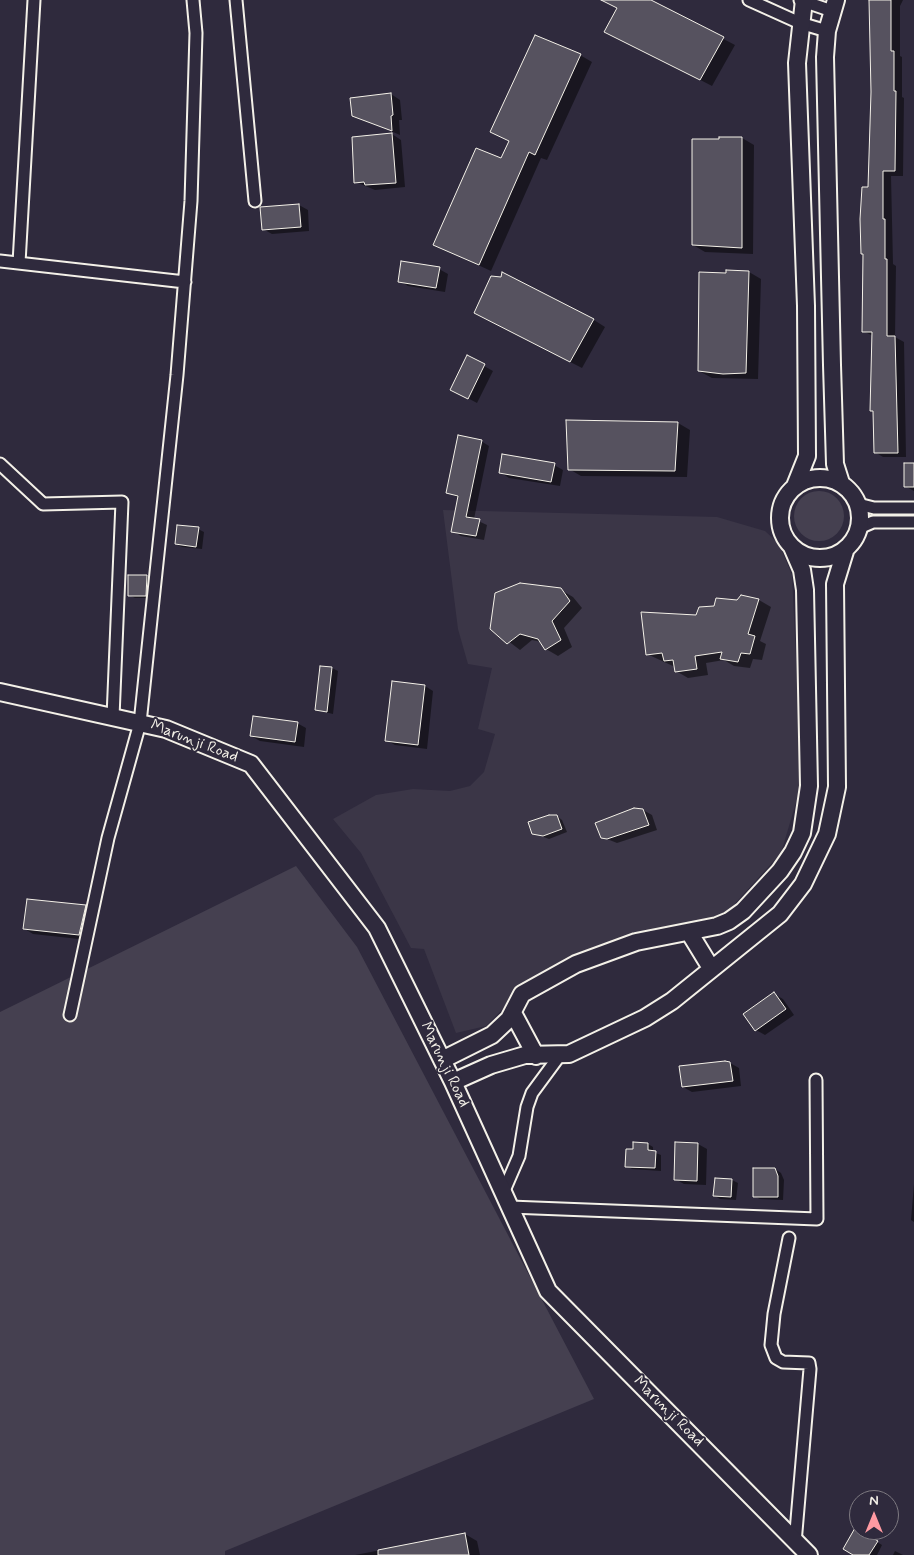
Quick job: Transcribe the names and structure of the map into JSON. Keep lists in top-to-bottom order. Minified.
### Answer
{"streets":{"street":["Marunji Road"]},"north":"top"}
